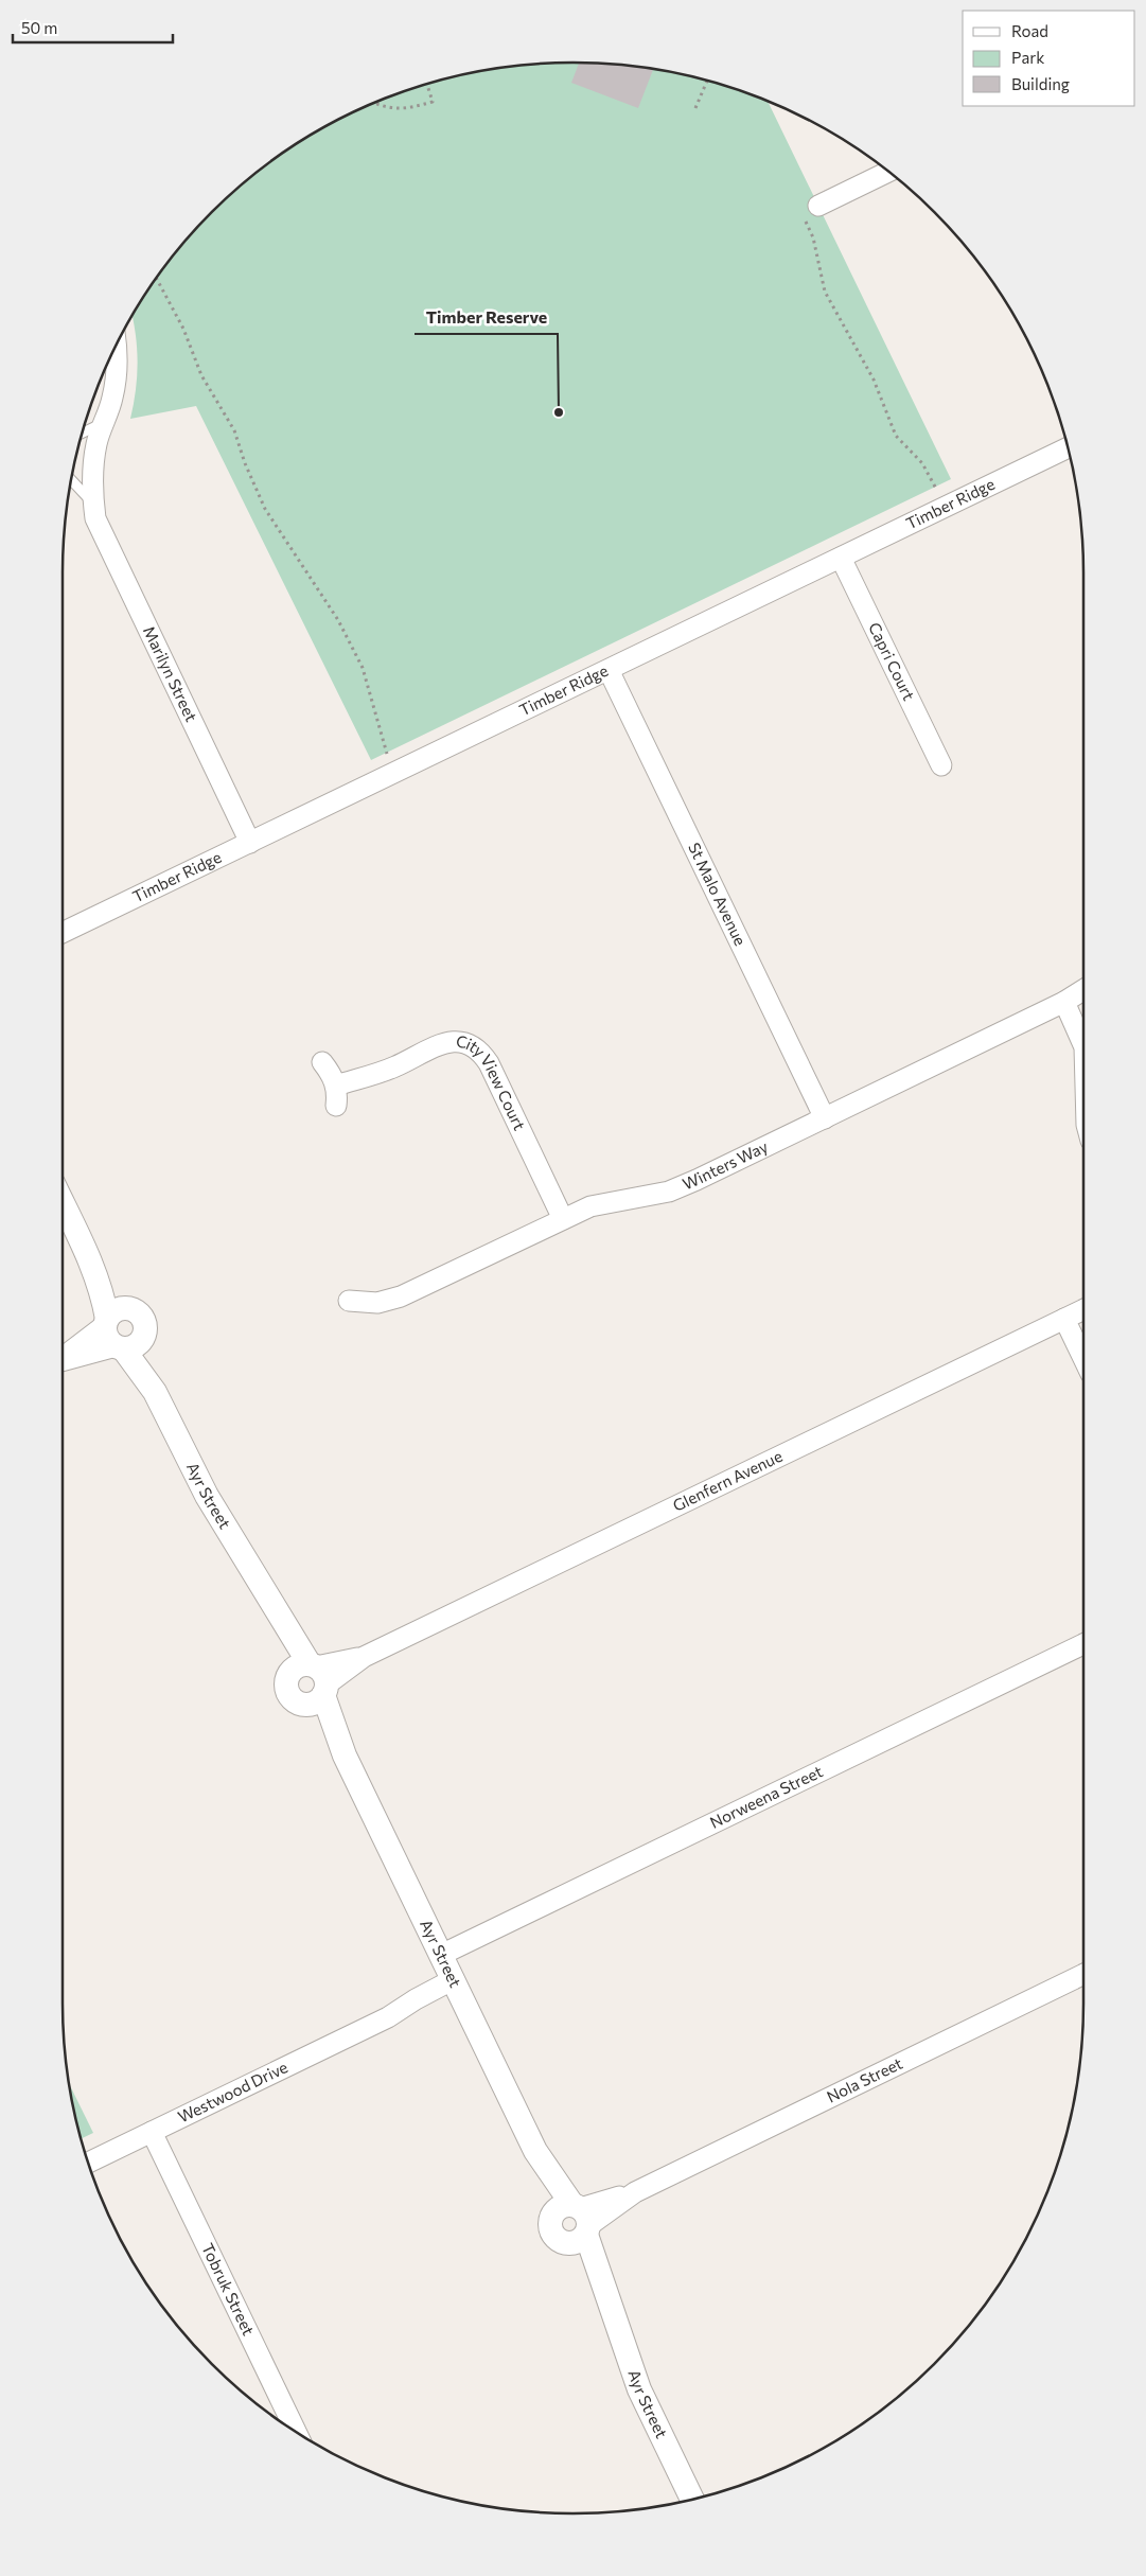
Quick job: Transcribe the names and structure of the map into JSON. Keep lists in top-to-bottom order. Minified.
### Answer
{"streets":{"street":["Timber Ridge","Capri Court","Marilyn Street","St Malo Avenue","City View Court","Winters Way","Glenfern Avenue","Ayr Street","Norweena Street","Nola Street","Westwood Drive","Tobruk Street"]},"crossings":[["Timber Ridge","Capri Court"],["Timber Ridge","Marilyn Street"],["Timber Ridge","St Malo Avenue"],["St Malo Avenue","Winters Way"],["City View Court","Winters Way"],["Glenfern Avenue","Ayr Street"],["Ayr Street","Norweena Street"],["Ayr Street","Nola Street"],["Ayr Street","Westwood Drive"],["Westwood Drive","Tobruk Street"]],"places":["Timber Reserve"],"legend":["Road","Park","Building"],"scale_bar":"50 m"}
